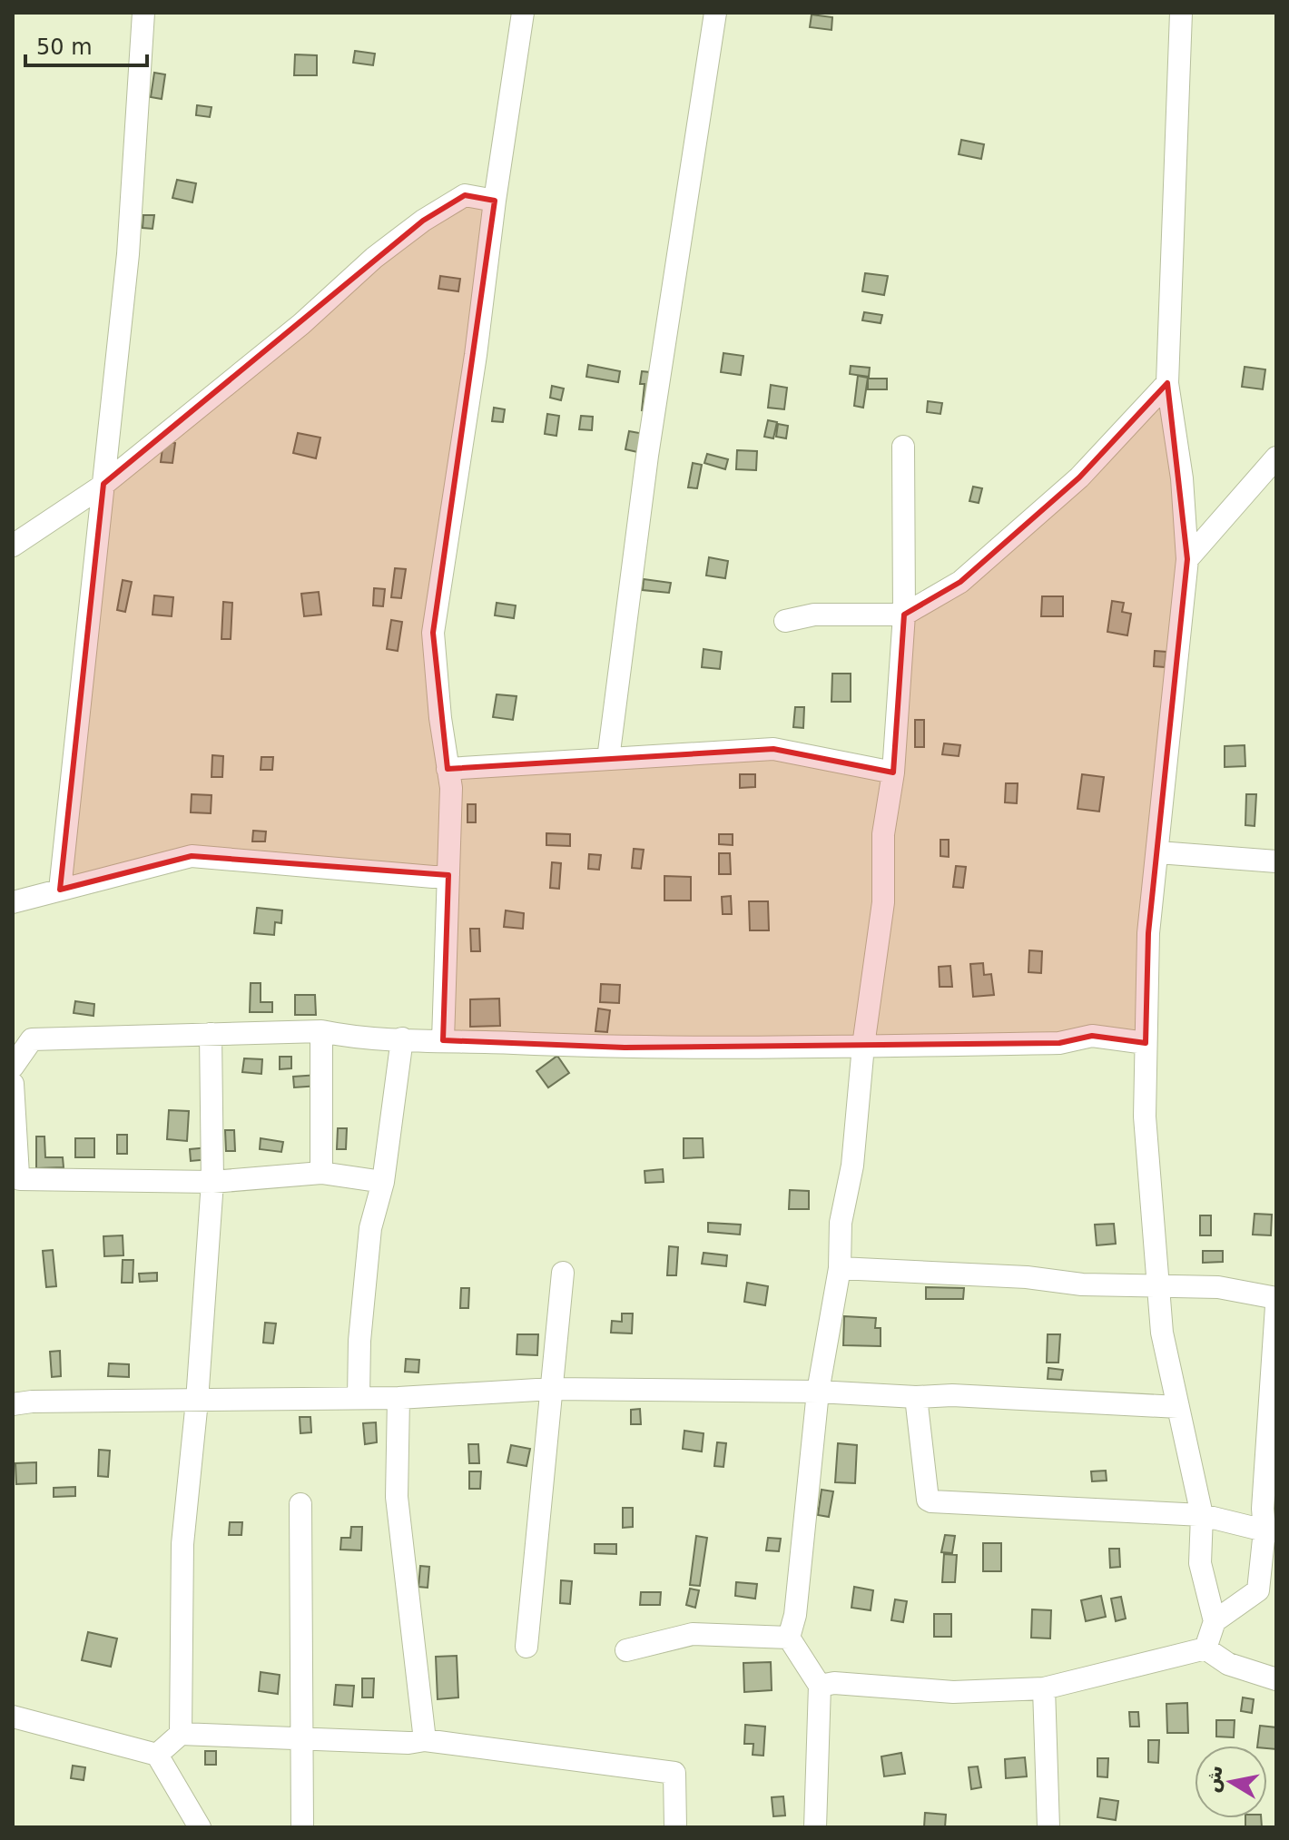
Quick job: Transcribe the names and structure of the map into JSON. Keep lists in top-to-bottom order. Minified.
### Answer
{"scale_bar":"50 m","north":"left"}
